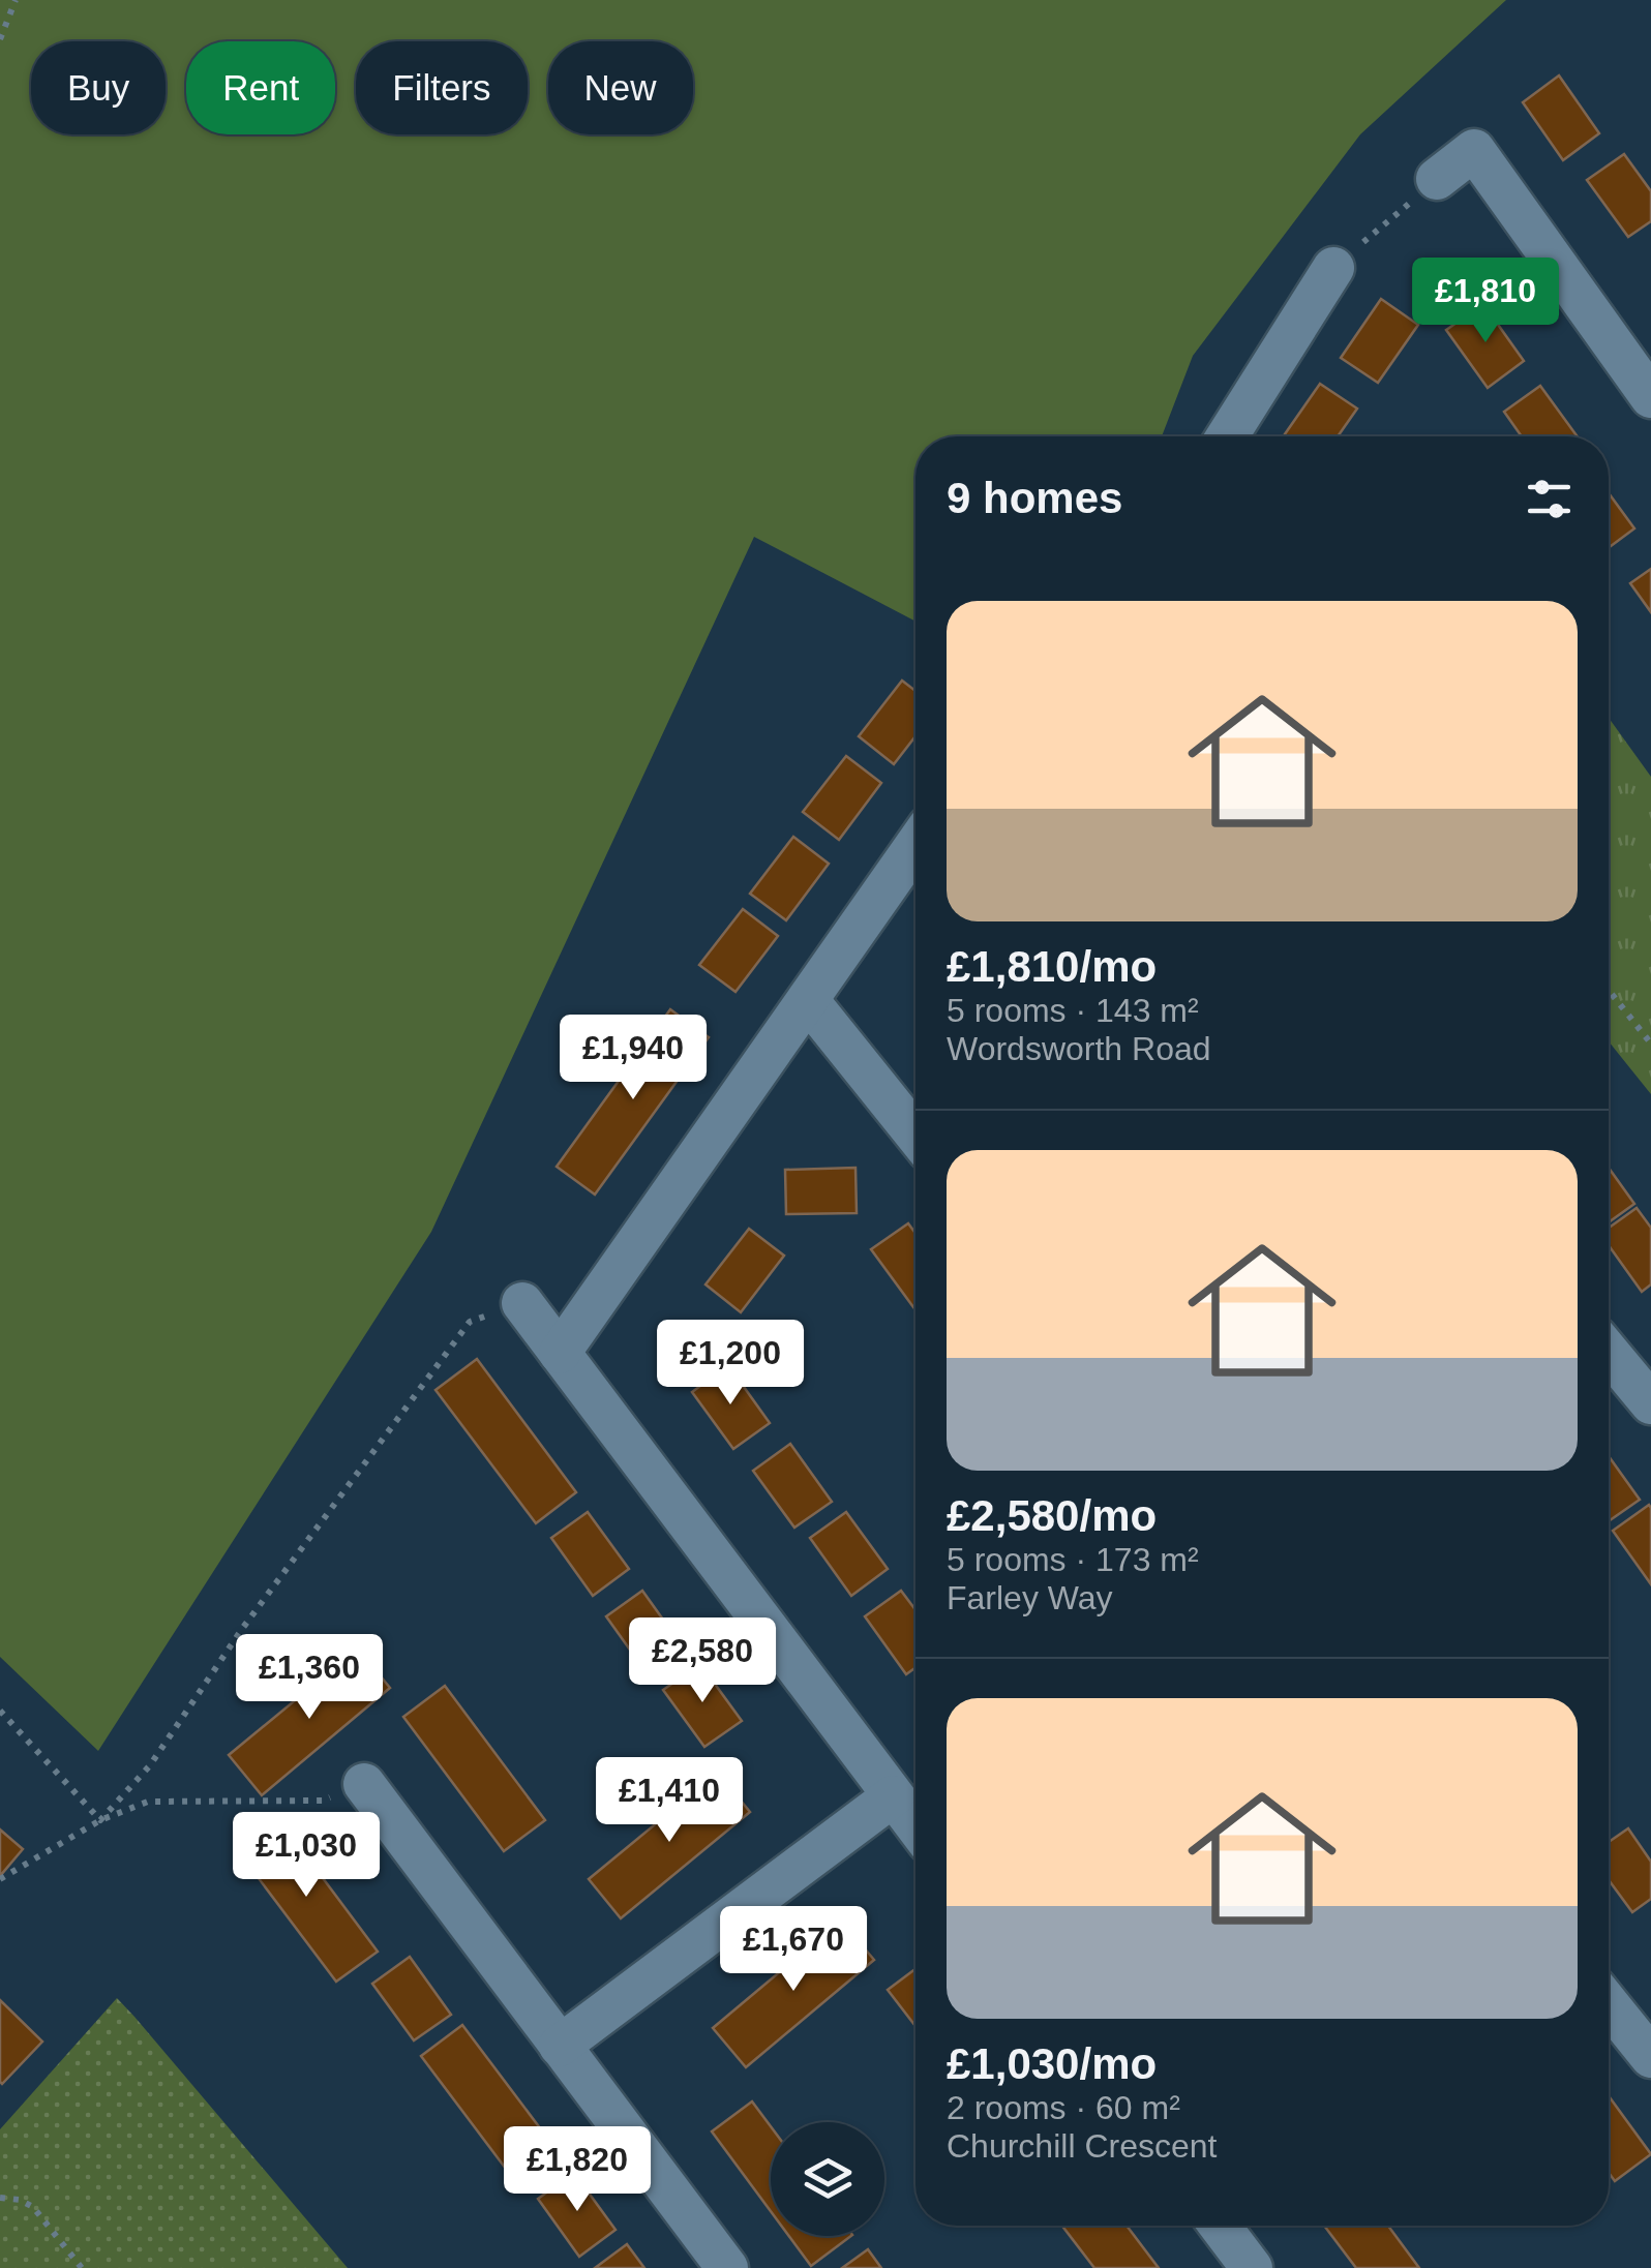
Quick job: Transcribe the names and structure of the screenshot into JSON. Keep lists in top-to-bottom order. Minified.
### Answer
{"page":{"chip":["Buy","Rent","Filters","New"],"price":["£1,810","£1,940","£1,200","£2,580","£1,360","£1,410","£1,030","£1,670","£1,820"],"heading":"9 homes","list":[{"name":"£1,810/mo","note":"5 rooms · 143 m² · Wordsworth Road"},{"name":"£2,580/mo","note":"5 rooms · 173 m² · Farley Way"},{"name":"£1,030/mo","note":"2 rooms · 60 m² · Churchill Crescent"}]}}
